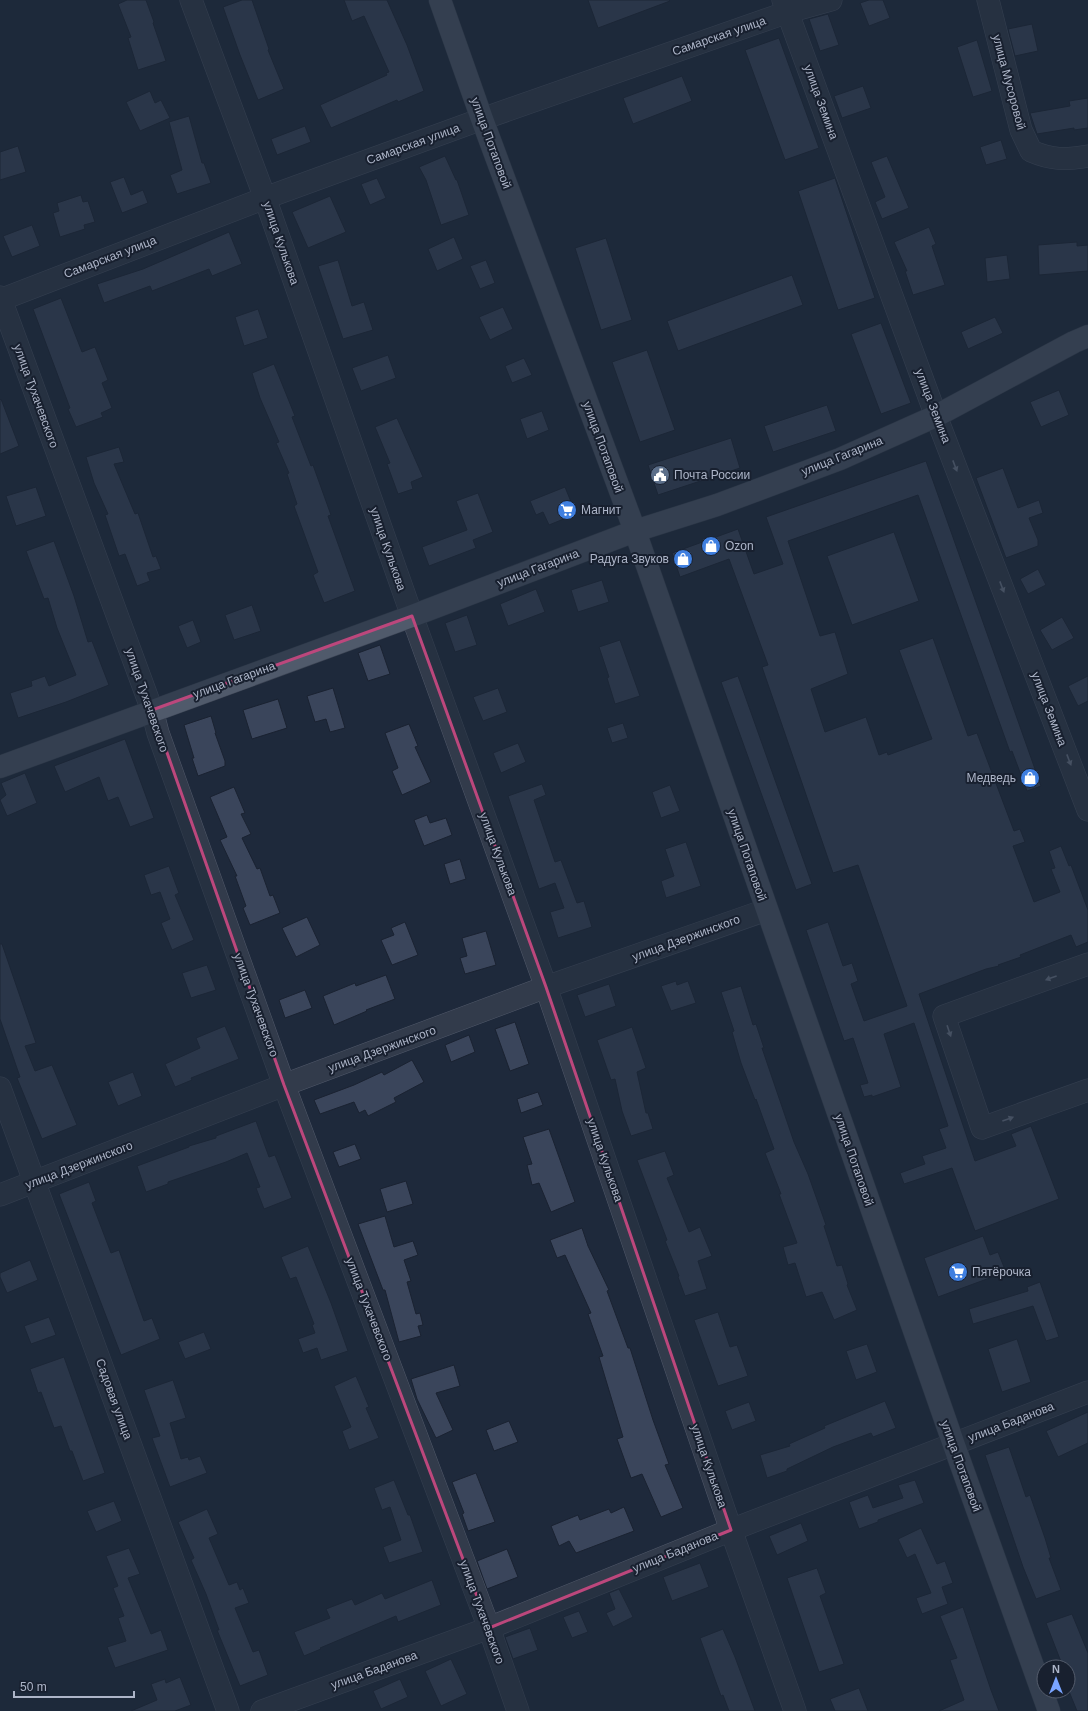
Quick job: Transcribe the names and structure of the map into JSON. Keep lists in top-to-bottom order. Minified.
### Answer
{"streets":{"main road":["улица Потаповой","улица Гагарина"],"street":["Самарская улица","улица Мусоровой","улица Земина","улица Кулькова","улица Тухачевского","улица Дзержинского","Садовая улица","улица Баданова"]},"crossings":[["Самарская улица","улица Земина"],["Самарская улица","улица Потаповой"],["Самарская улица","улица Кулькова"],["Самарская улица","улица Тухачевского"],["улица Земина","улица Гагарина"],["улица Потаповой","улица Гагарина"],["улица Потаповой","улица Дзержинского"],["улица Потаповой","улица Баданова"],["улица Кулькова","улица Гагарина"],["улица Кулькова","улица Дзержинского"],["улица Кулькова","улица Баданова"],["улица Тухачевского","улица Гагарина"],["улица Тухачевского","улица Дзержинского"],["улица Тухачевского","улица Баданова"],["улица Дзержинского","Садовая улица"]],"one_way":["улица Земина"],"places":{"public building":["Почта России"],"supermarket":["Магнит","Пятёрочка"],"shop":["Ozon","Радуга Звуков","Медведь"]},"scale_bar":"50 m","north":"top"}
